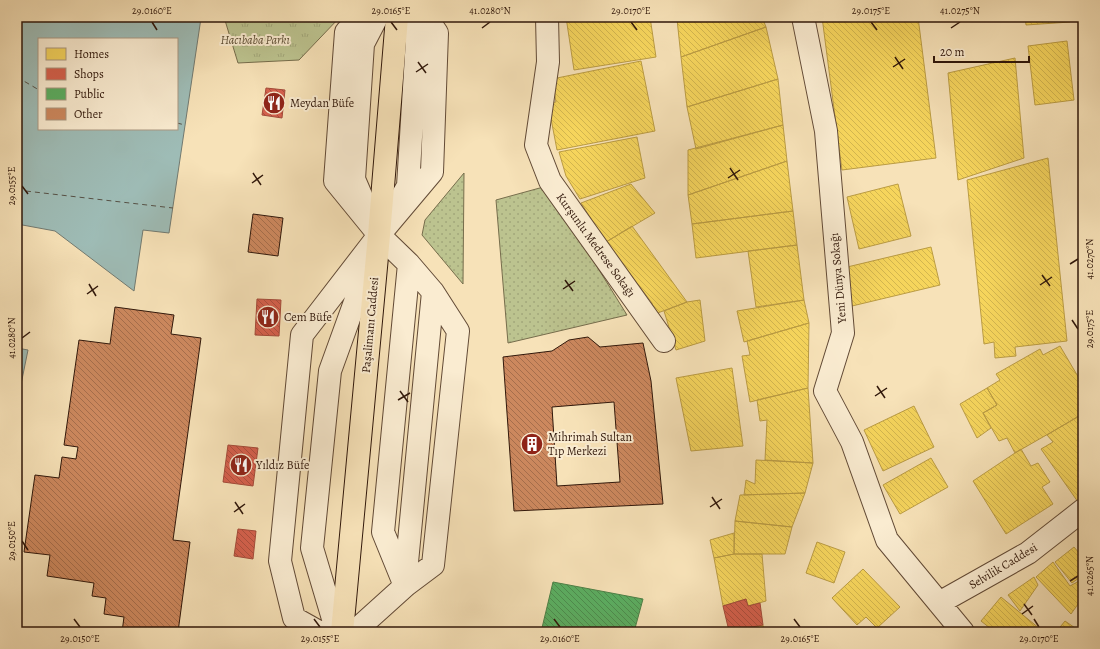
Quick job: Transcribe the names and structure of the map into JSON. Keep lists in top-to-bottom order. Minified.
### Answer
{"streets":{"main road":["Paşalimanı Caddesi"],"street":["Kurşunlu Medrese Sokağı","Yeni Dünya Sokağı","Selvilik Caddesi"]},"crossings":[["Yeni Dünya Sokağı","Selvilik Caddesi"]],"parks":["Hacıbaba Parkı"],"places":{"restaurant":["Meydan Büfe","Cem Büfe","Yıldız Büfe"],"building":["Mihrimah Sultan Tıp Merkezi"]},"legend":["Homes","Shops","Public","Other"],"scale_bar":"20 m","coordinates":["29.0160°E","29.0165°E","41.0280°N","29.0170°E","29.0175°E","41.0275°N","29.0155°E","41.0270°N","29.0150°E","41.0265°N"]}
